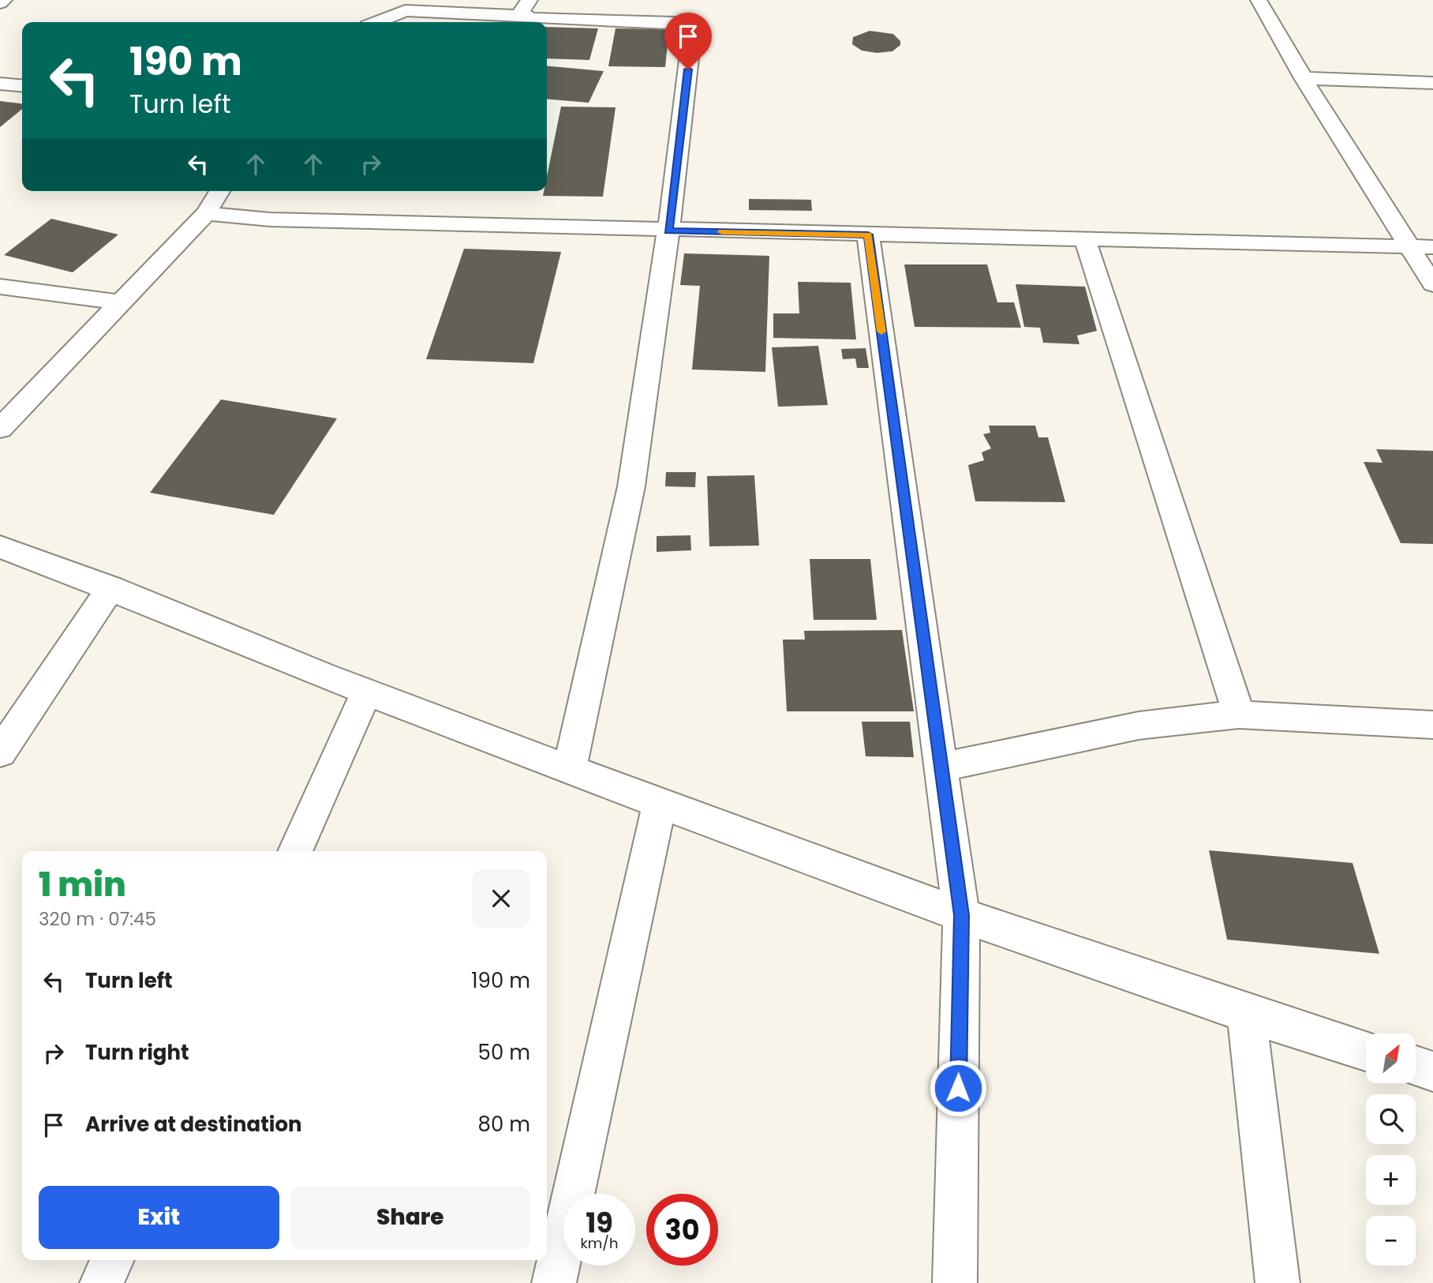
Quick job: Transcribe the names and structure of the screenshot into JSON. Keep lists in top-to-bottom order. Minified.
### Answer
{"north":"top right","page":{"turn":["190 m","Turn left"],"heading":["1 min","320 m · 07:45"],"list":[{"name":"Turn left","value":"190 m"},{"name":"Turn right","value":"50 m"},{"name":"Arrive at destination","value":"80 m"}],"map_buttons":["+","−"],"buttons":["Exit","Share"],"speed":"19 km/h","limit":"30"}}
